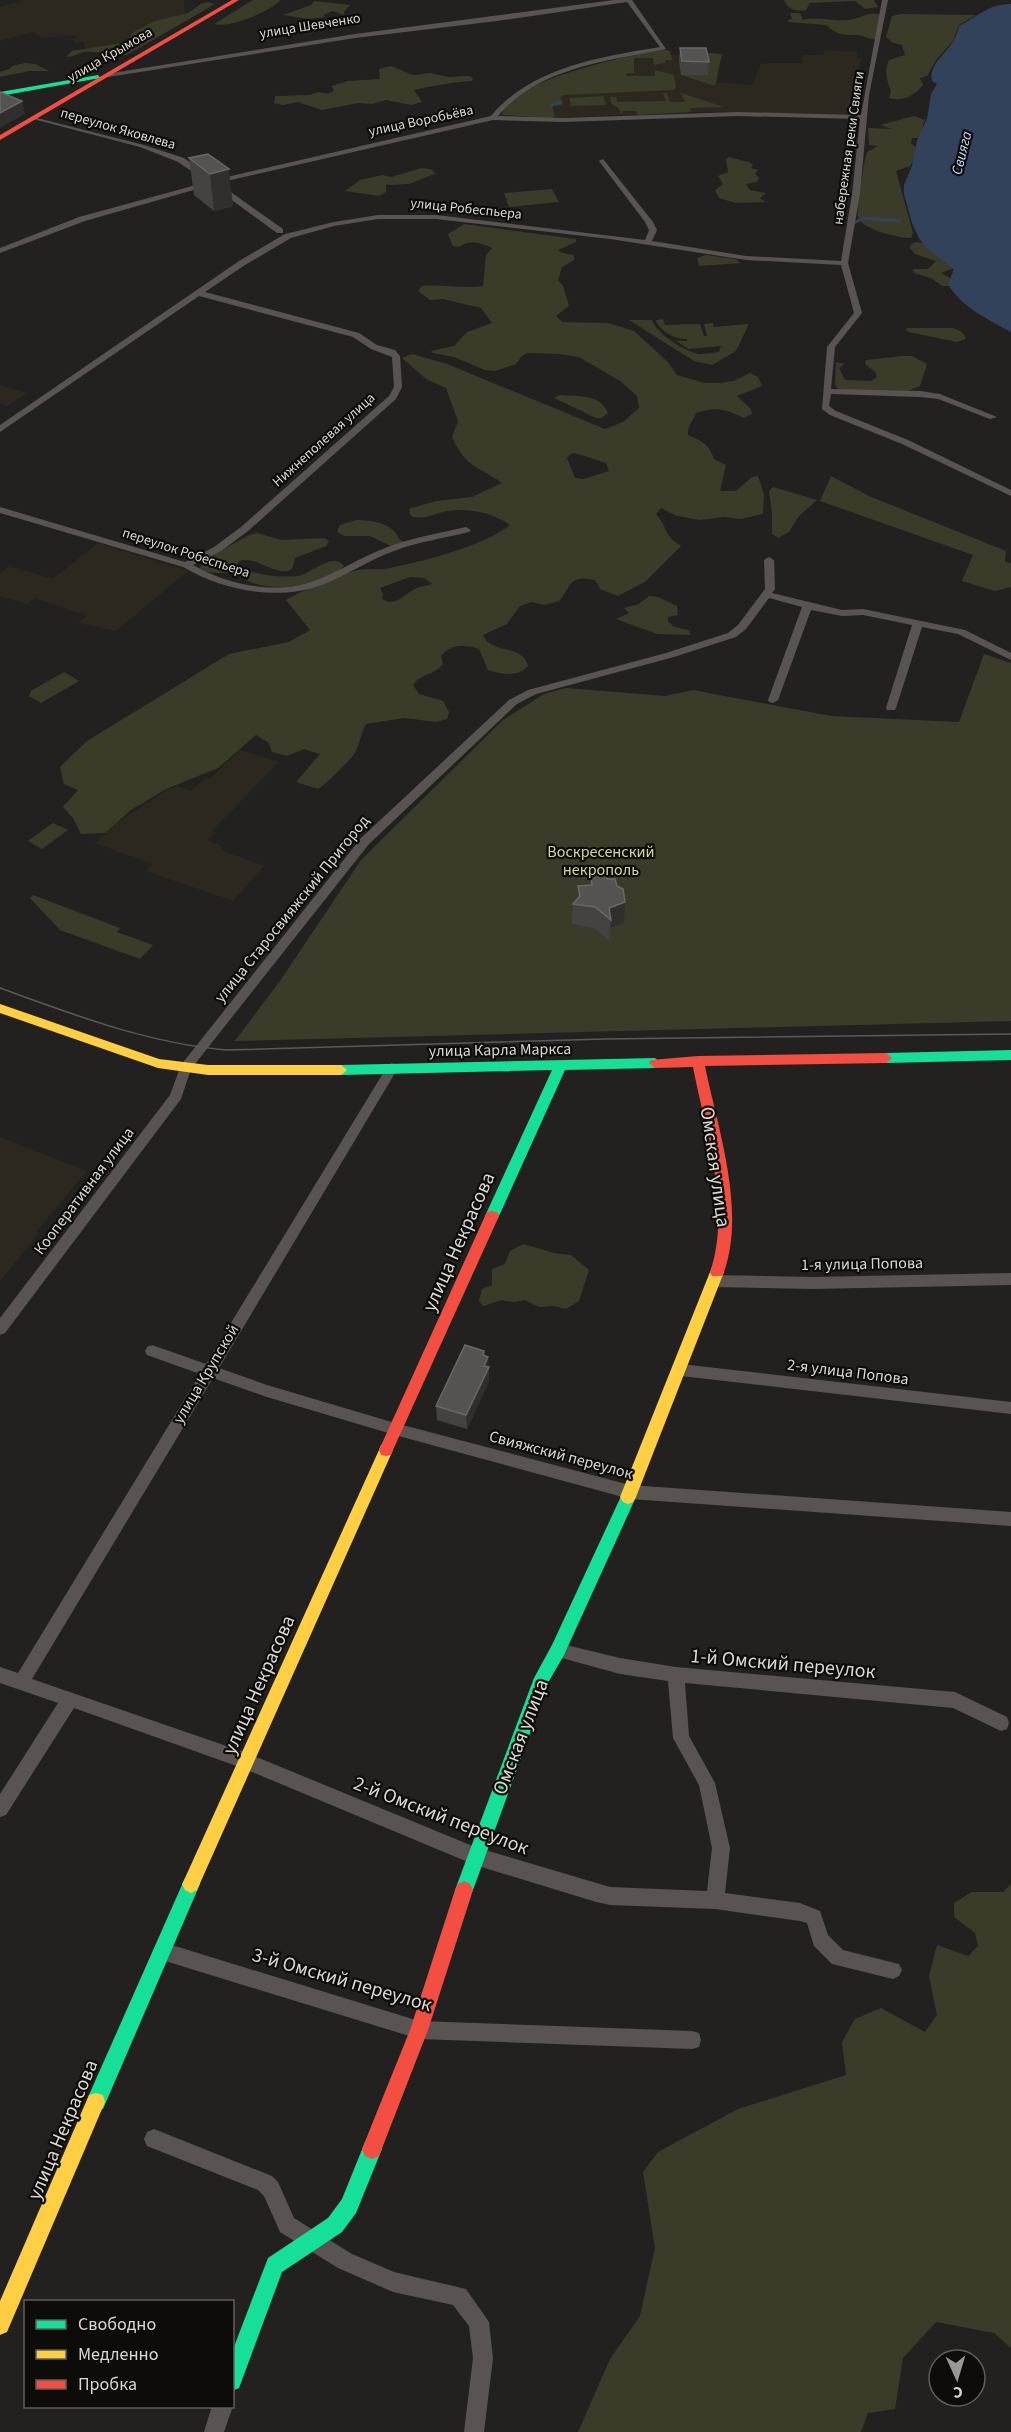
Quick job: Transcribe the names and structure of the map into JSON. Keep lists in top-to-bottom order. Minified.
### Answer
{"streets":{"street":["улица Шевченко","улица Крымова","улица Воробьёва","переулок Яковлева","набережная реки Свияги","улица Робеспьера","Нижнеполевая улица","переулок Робеспьера","улица Старосвияжский Пригород","улица Карла Маркса","Омская улица","Кооперативная улица","улица Некрасова","1-я улица Попова","2-я улица Попова","улица Крупской","Свияжский переулок","1-й Омский переулок","2-й Омский переулок","3-й Омский переулок"]},"crossings":[["улица Шевченко","улица Крымова"],["улица Крымова","переулок Яковлева"],["улица Воробьёва","переулок Яковлева"],["улица Воробьёва","набережная реки Свияги"],["набережная реки Свияги","улица Робеспьера"],["улица Робеспьера","Нижнеполевая улица"],["Нижнеполевая улица","переулок Робеспьера"],["улица Старосвияжский Пригород","улица Карла Маркса"],["улица Старосвияжский Пригород","Кооперативная улица"],["улица Карла Маркса","Омская улица"],["улица Карла Маркса","Кооперативная улица"],["улица Карла Маркса","улица Некрасова"],["улица Карла Маркса","улица Крупской"],["Омская улица","1-я улица Попова"],["Омская улица","2-я улица Попова"],["Омская улица","Свияжский переулок"],["Омская улица","1-й Омский переулок"],["Омская улица","2-й Омский переулок"],["Омская улица","3-й Омский переулок"],["улица Некрасова","Свияжский переулок"],["улица Некрасова","2-й Омский переулок"],["улица Некрасова","3-й Омский переулок"],["улица Крупской","Свияжский переулок"],["улица Крупской","2-й Омский переулок"]],"water":["Свияга"],"parks":["Воскресенский некрополь"],"legend":["Свободно","Медленно","Пробка"],"north":"bottom"}
